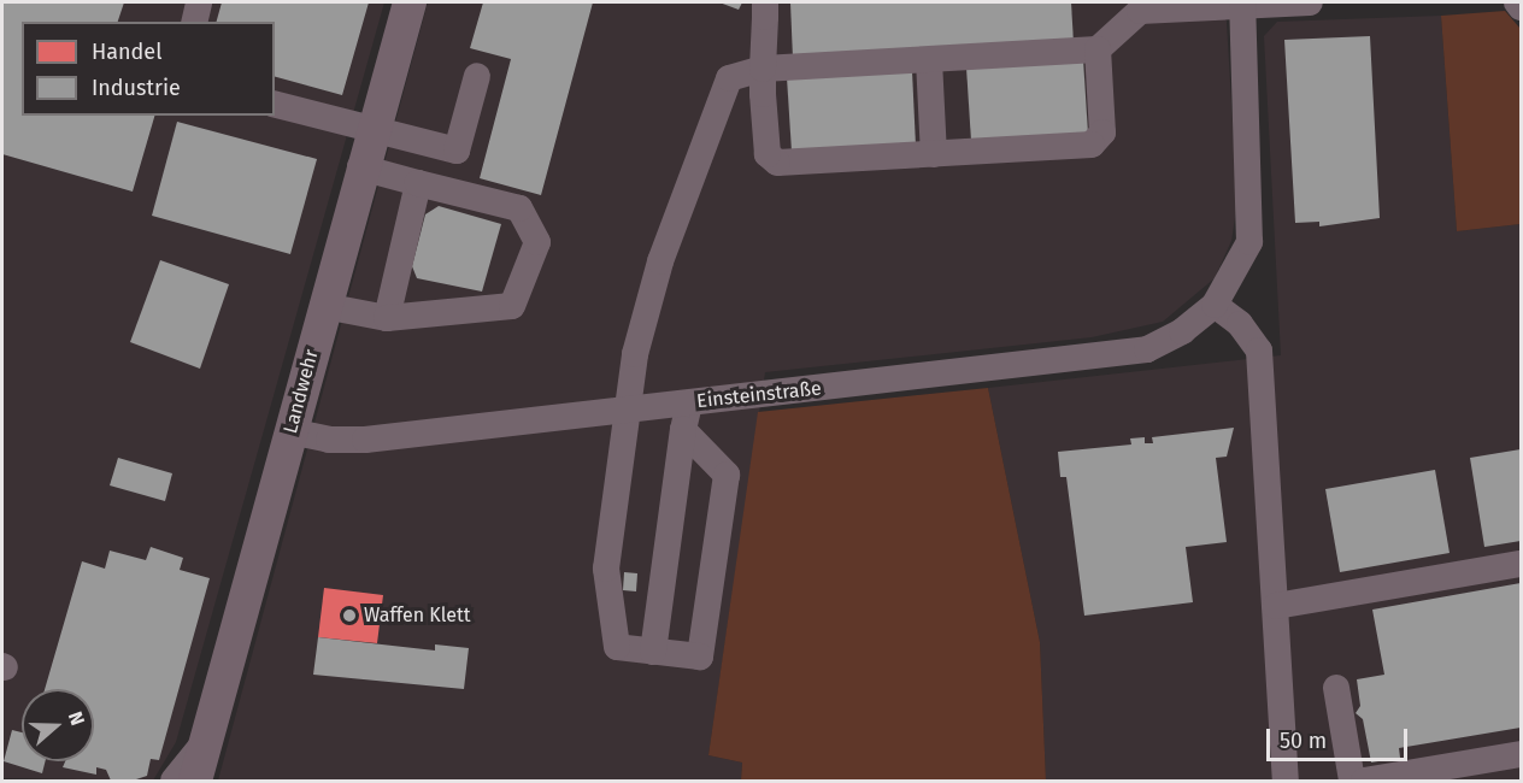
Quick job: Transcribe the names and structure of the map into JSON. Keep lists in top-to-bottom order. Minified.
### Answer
{"streets":{"main road":["Landwehr"],"street":["Einsteinstraße"]},"crossings":[["Landwehr","Einsteinstraße"]],"places":["Waffen Klett"],"legend":["Handel","Industrie"],"scale_bar":"50 m","north":"right"}
